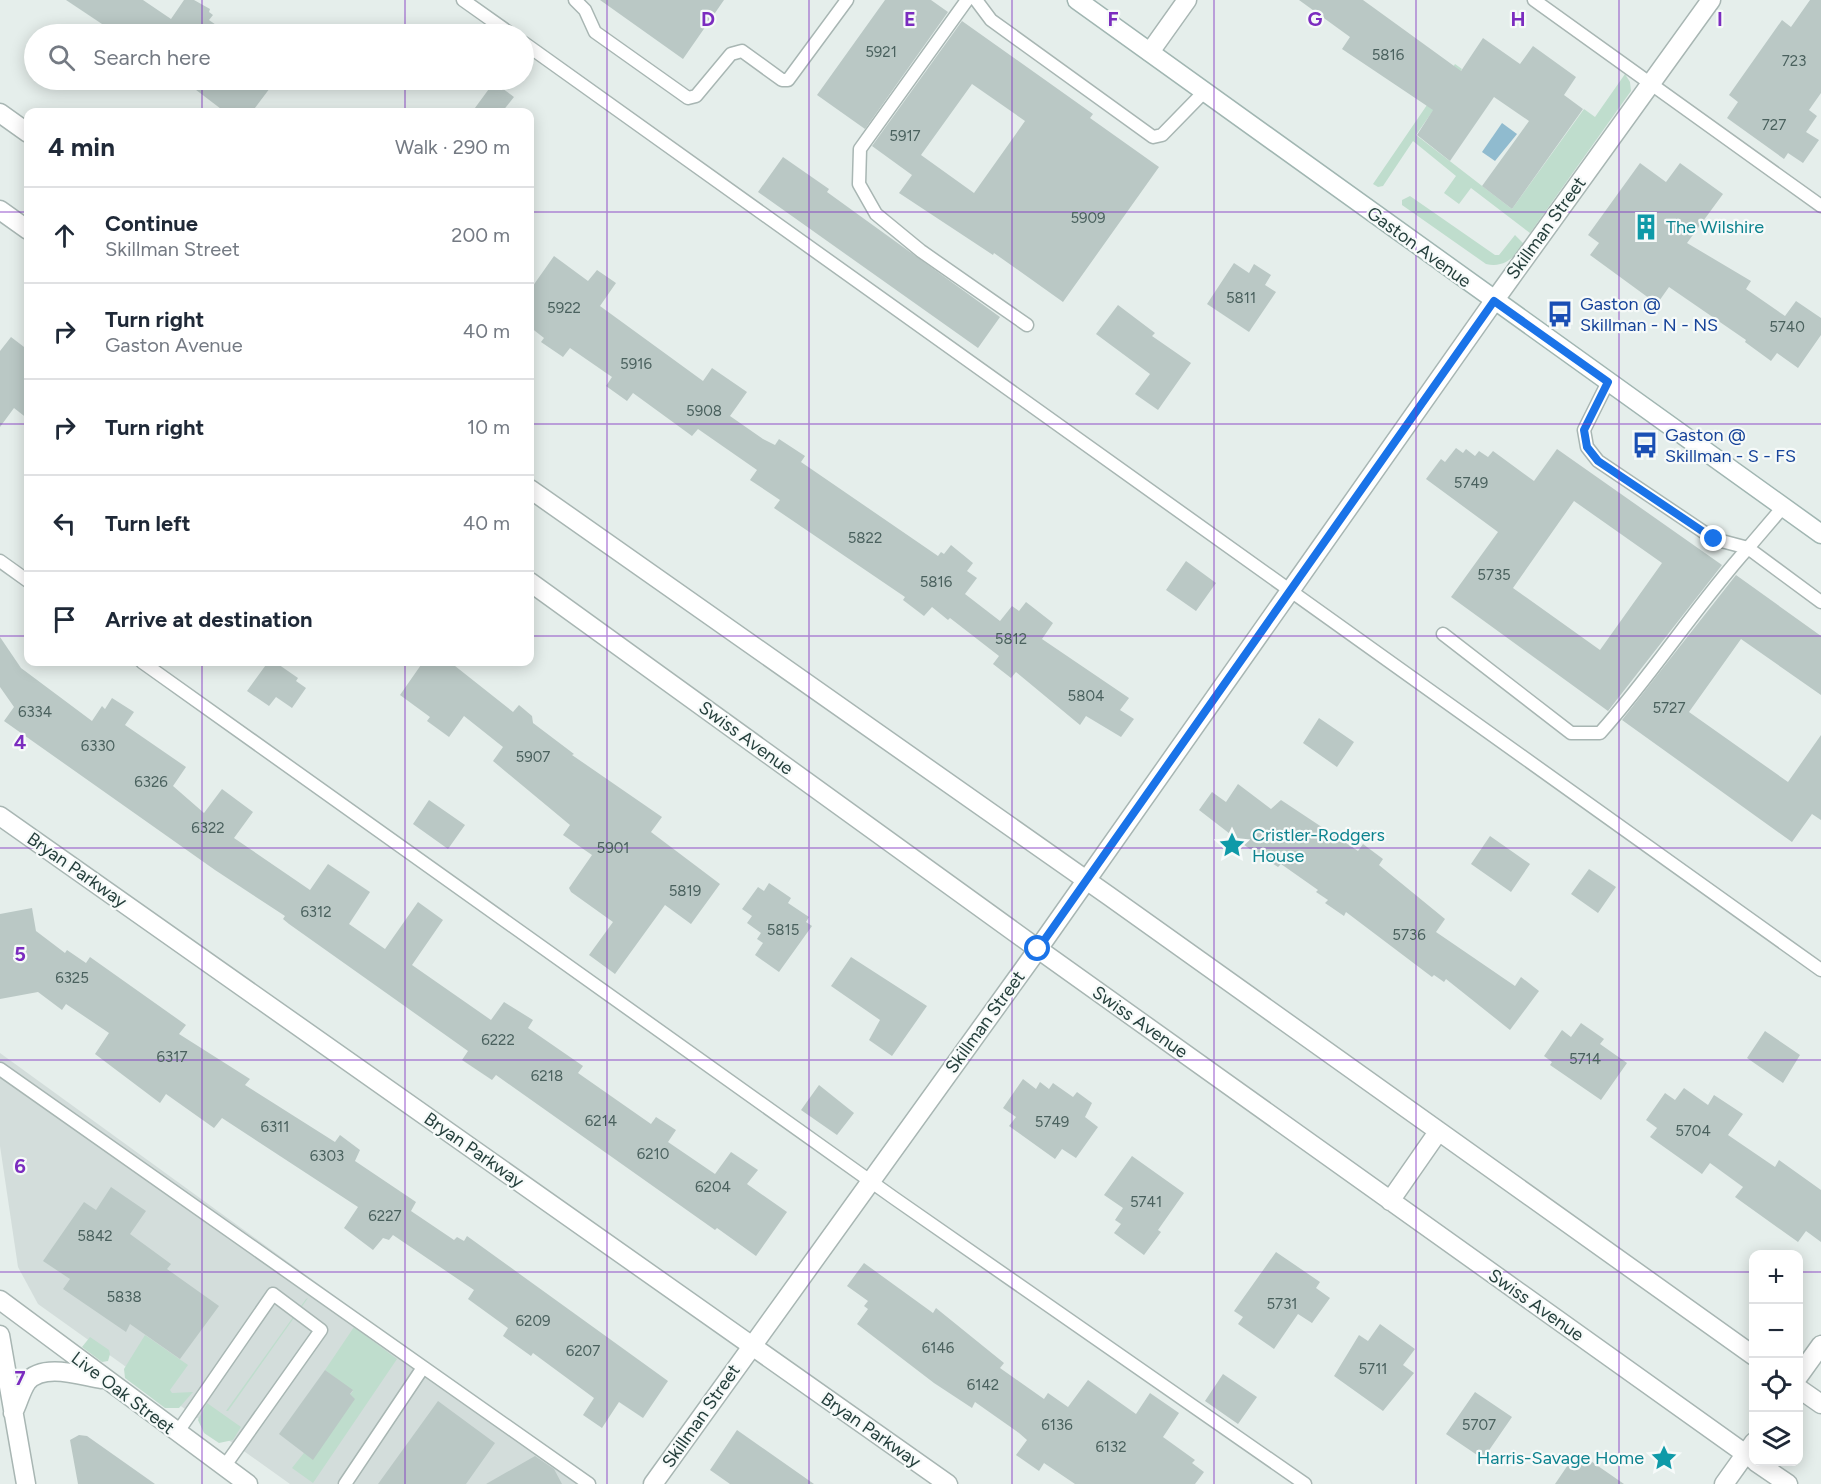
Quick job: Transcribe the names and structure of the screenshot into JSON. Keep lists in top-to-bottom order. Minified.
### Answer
{"streets":{"street":["Skillman Street","Gaston Avenue","Swiss Avenue","Bryan Parkway","Live Oak Street"]},"crossings":[["Skillman Street","Gaston Avenue"],["Skillman Street","Swiss Avenue"],["Skillman Street","Bryan Parkway"]],"places":{"building":["The Wilshire"],"bus stop":["Gaston @ Skillman - N - NS","Gaston @ Skillman - S - FS"],"place":["Cristler-Rodgers House","Harris-Savage Home"]},"house_numbers":["5921","5816","723","727","5917","5909","5811","5922","5740","5916","5908","5749","5822","5735","5816","5812","5804","5727","6334","6330","5907","6326","6322","5901","5819","6312","5815","5736","6325","6222","6317","5714","6218","6214","5749","6311","5704","6210","6303","6204","5741","6227","5842","5838","5731","6209","6146","6207","5711","6142","6136","5707","6132"],"page":{"search":"Search here","heading":["4 min","Walk · 290 m"],"list":[["Continue","Skillman Street","200 m"],["Turn right","Gaston Avenue","40 m"],["Turn right","10 m"],["Turn left","40 m"],"Arrive at destination"],"map_buttons":["+","−"]},"grid":{"columns":["D","E","F","G","H","I"],"rows":["4","5","6","7"]}}
